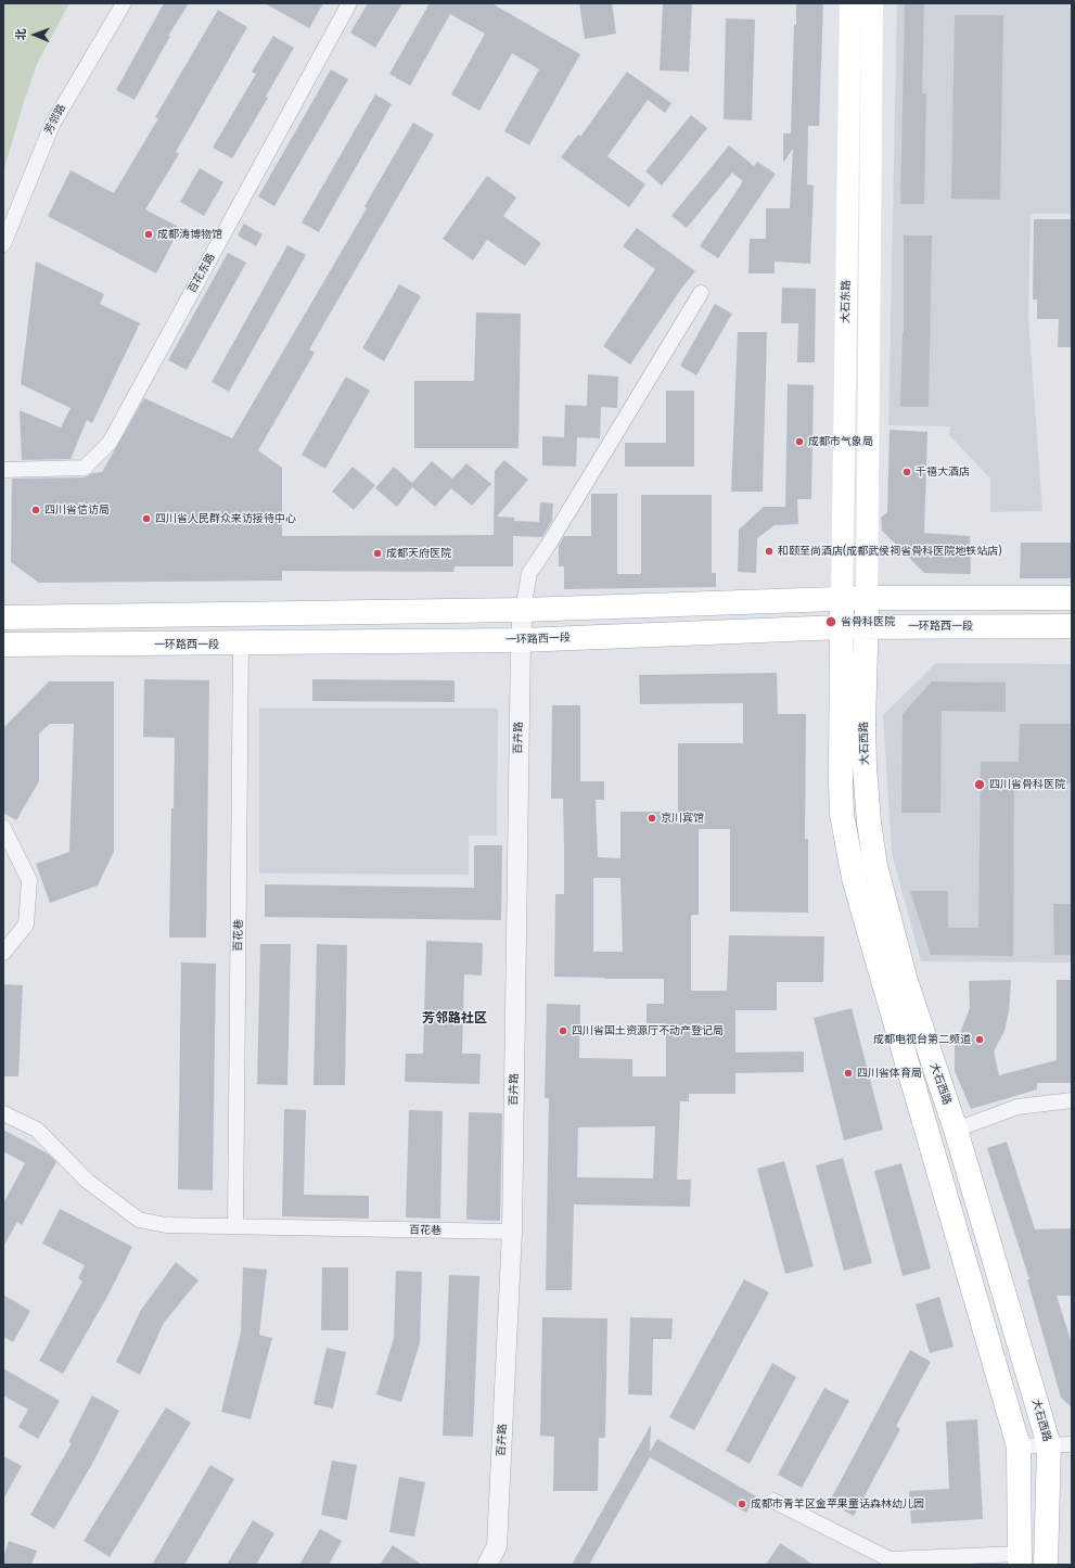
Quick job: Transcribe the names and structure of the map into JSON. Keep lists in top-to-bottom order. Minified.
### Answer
{"streets":{"main road":["大石东路","一环路西一段","大石西路"],"street":["芳邻路","百花东路","百卉路","百花巷"]},"crossings":[["一环路西一段","百卉路"],["一环路西一段","大石西路"],["一环路西一段","百花巷"],["百卉路","百花巷"]],"districts":["芳邻路社区"],"places":["成都涛博物馆","成都市气象局","千禧大酒店","四川省信访局","四川省人民群众来访接待中心","和颐至尚酒店(成都武侯祠省骨科医院地铁站店)","成都天府医院","省骨科医院","四川省骨科医院","京川宾馆","四川省国土资源厅不动产登记局","成都电视台第二频道","四川省体育局","成都市青羊区金苹果童话森林幼儿园"],"north":"left"}
